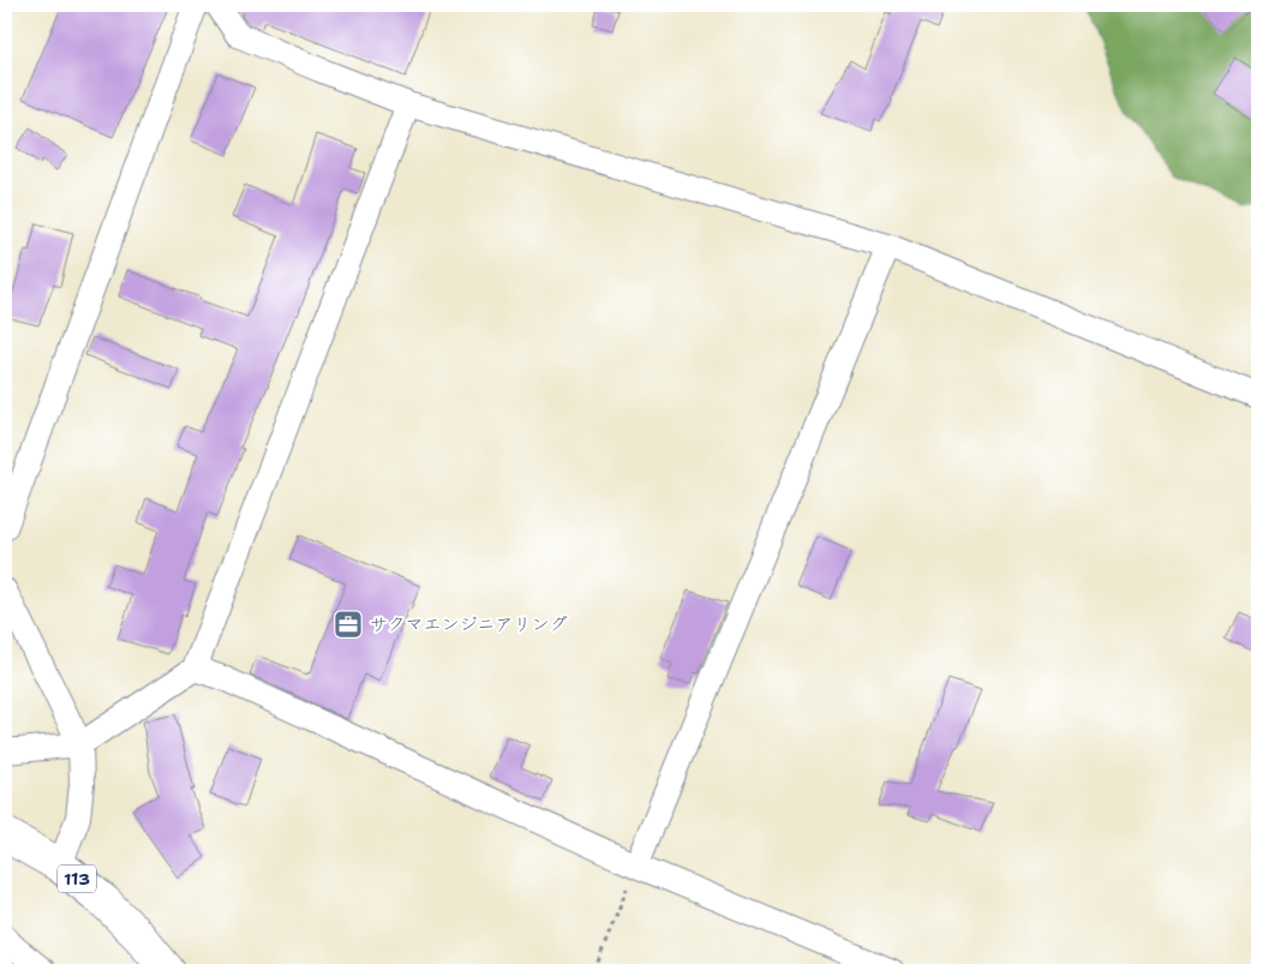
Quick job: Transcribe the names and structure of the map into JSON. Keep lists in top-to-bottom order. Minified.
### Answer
{"streets":{"highway":["113"]},"places":{"office":["サクマエンジニアリング"]}}
